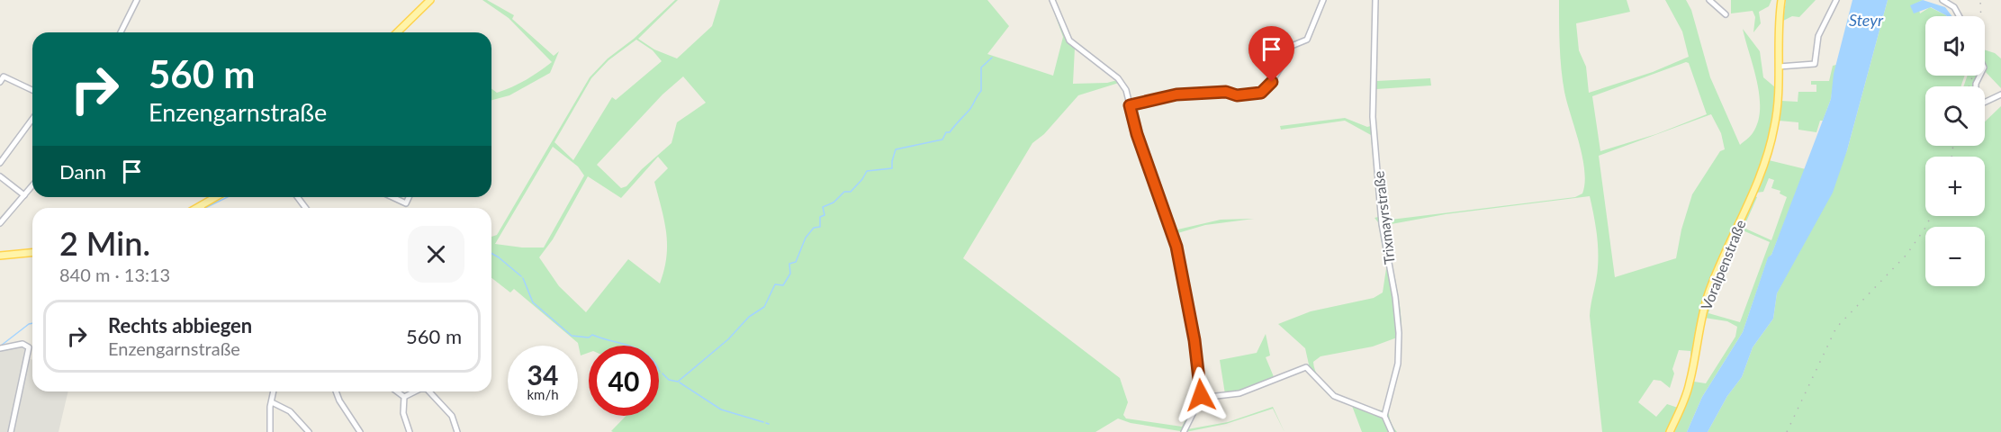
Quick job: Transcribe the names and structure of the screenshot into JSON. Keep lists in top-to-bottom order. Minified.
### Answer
{"streets":{"main road":["Voralpenstraße"],"street":["Trixmayrstraße"]},"water":["Steyr"],"page":{"map_buttons":["+","−"],"turn":["560 m","Enzengarnstraße"],"then":"Dann","heading":["2 Min.","840 m · 13:13"],"list":[{"name":"Rechts abbiegen","note":"Enzengarnstraße","value":"560 m"}],"speed":"34 km/h","limit":"40"}}
